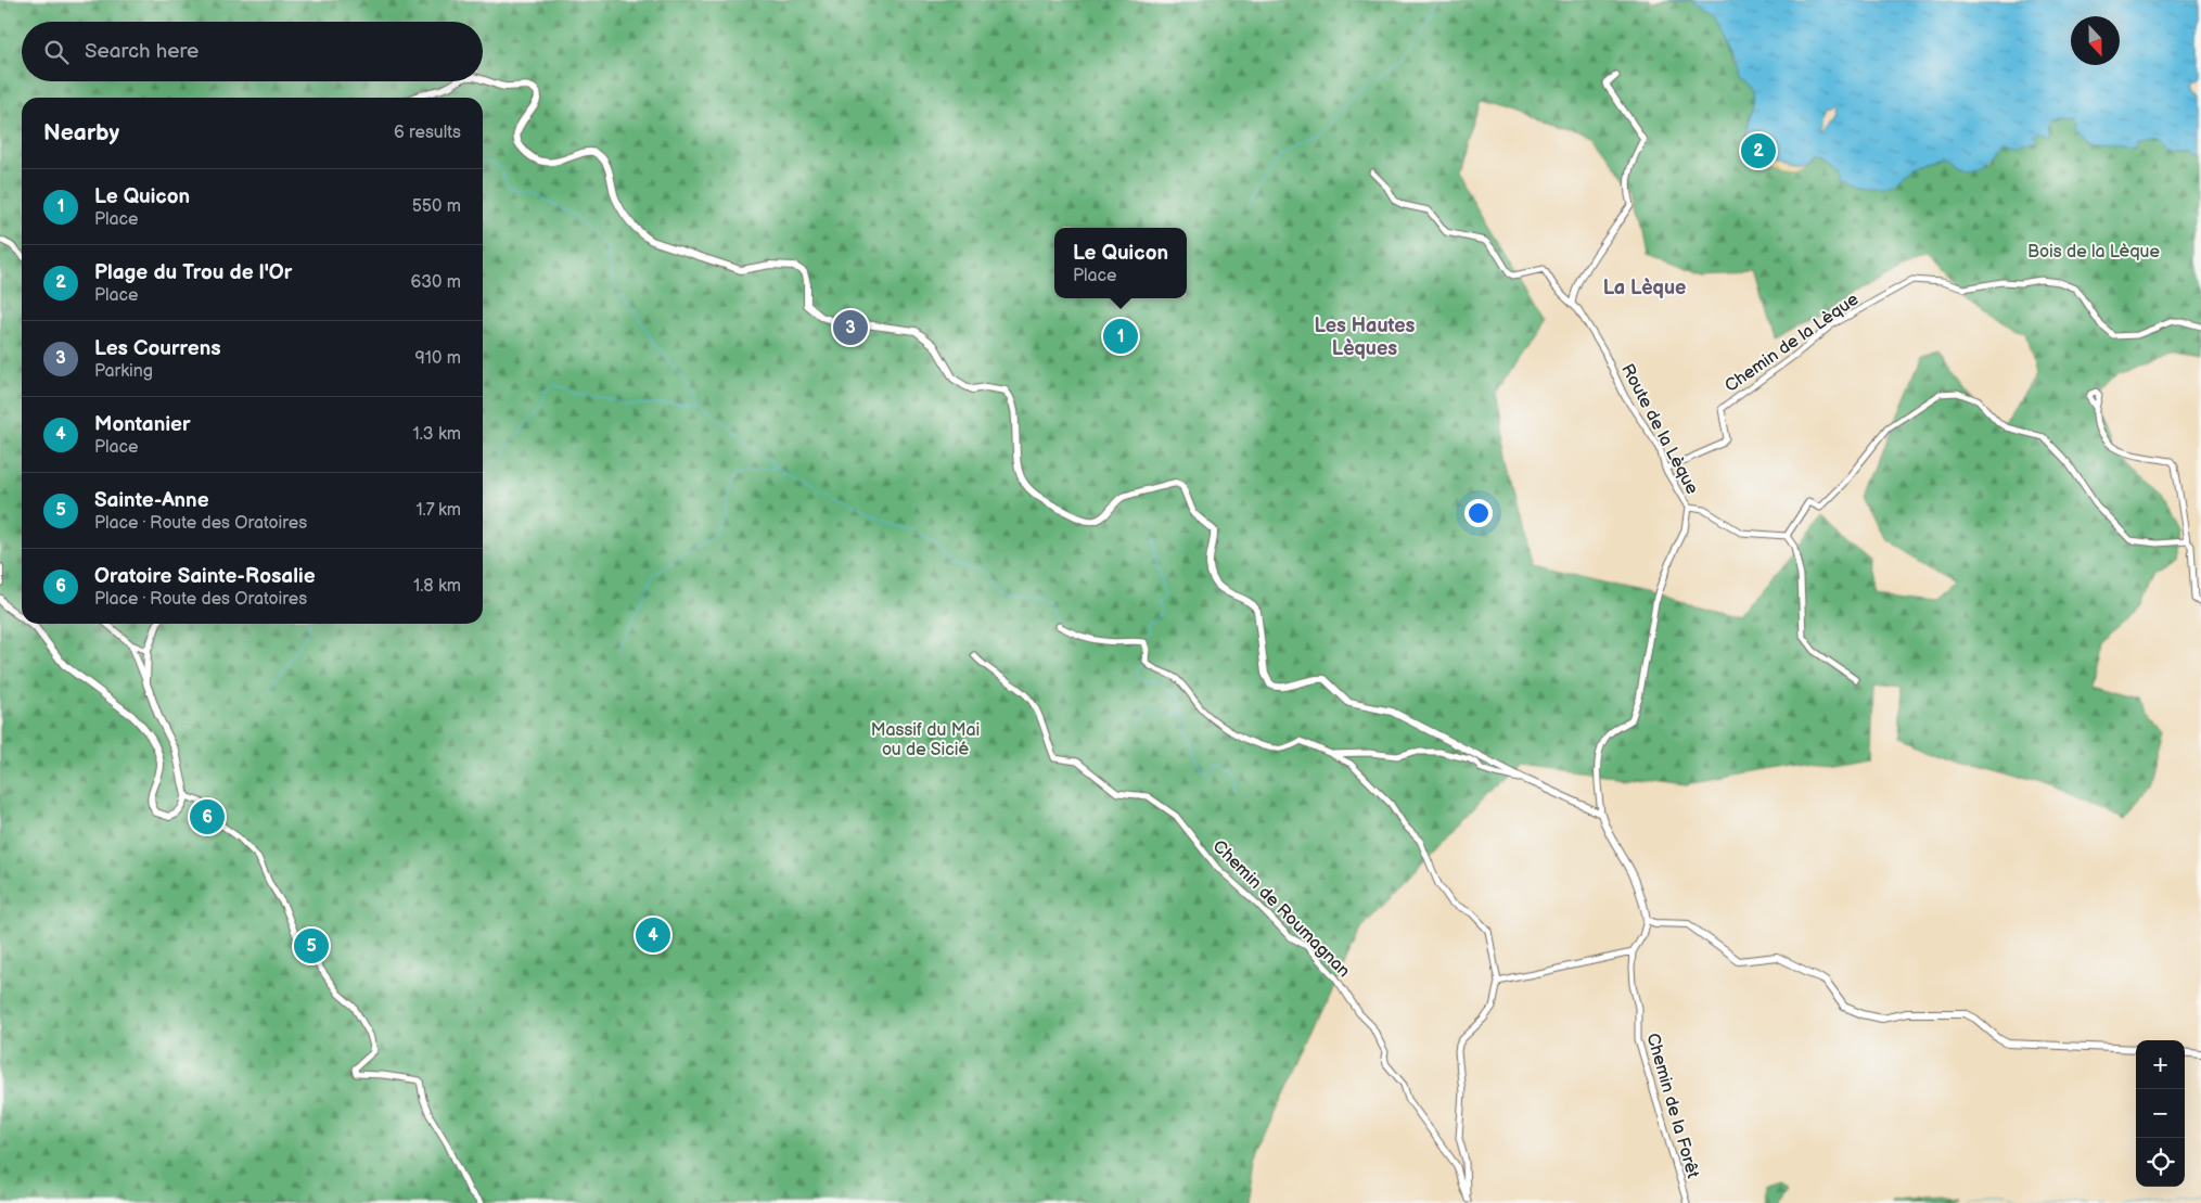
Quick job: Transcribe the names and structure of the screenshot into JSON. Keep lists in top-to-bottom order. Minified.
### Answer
{"streets":{"street":["Chemin de la Lèque","Route de la Lèque","Chemin de Roumagnan","Chemin de la Forêt"]},"crossings":[["Chemin de la Lèque","Route de la Lèque"]],"districts":["La Lèque","Les Hautes Lèques"],"parks":["Bois de la Lèque","Massif du Mai ou de Sicié"],"north":"bottom","page":{"search":"Search here","heading":["Nearby","6 results"],"pins":["2","3","1","6","4","5"],"list":[{"mark":"1","name":"Le Quicon","note":"Place","value":"550 m"},{"mark":"2","name":"Plage du Trou de l'Or","note":"Place","value":"630 m"},{"mark":"3","name":"Les Courrens","note":"Parking","value":"910 m"},{"mark":"4","name":"Montanier","note":"Place","value":"1.3 km"},{"mark":"5","name":"Sainte-Anne","note":"Place · Route des Oratoires","value":"1.7 km"},{"mark":"6","name":"Oratoire Sainte-Rosalie","note":"Place · Route des Oratoires","value":"1.8 km"}],"popup":["Le Quicon","Place"],"map_buttons":["+","−"]}}
